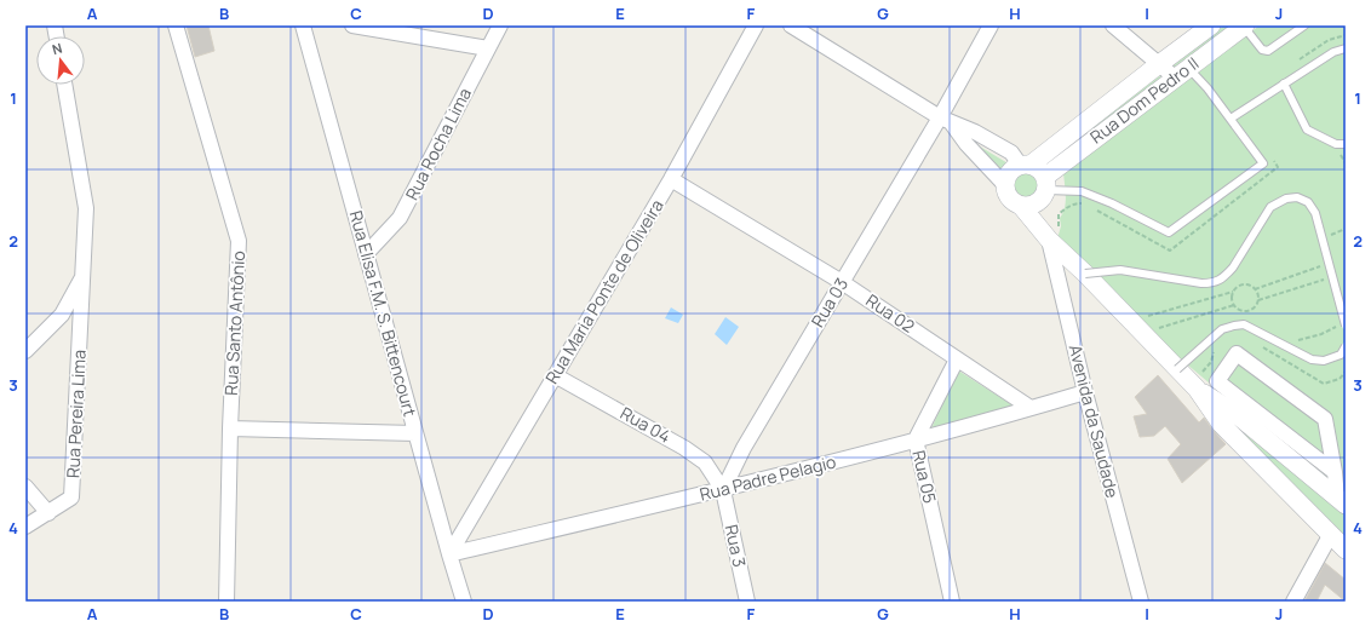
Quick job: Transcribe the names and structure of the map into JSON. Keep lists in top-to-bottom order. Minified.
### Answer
{"streets":{"street":["Rua Dom Pedro II","Rua Rocha Lima","Rua Maria Ponte de Oliveira","Rua 03","Rua Elisa F.M. S. Bittencourt","Rua 02","Rua Santo Antônio","Rua Pereira Lima","Avenida da Saudade","Rua 04","Rua 05","Rua Padre Pelagio","Rua 3"]},"crossings":[["Rua Rocha Lima","Rua Elisa F.M. S. Bittencourt"],["Rua Maria Ponte de Oliveira","Rua Elisa F.M. S. Bittencourt"],["Rua Maria Ponte de Oliveira","Rua 02"],["Rua Maria Ponte de Oliveira","Rua 04"],["Rua Maria Ponte de Oliveira","Rua Padre Pelagio"],["Rua 03","Rua 02"],["Rua 03","Rua 04"],["Rua 03","Rua Padre Pelagio"],["Rua 03","Rua 3"],["Rua Elisa F.M. S. Bittencourt","Rua Padre Pelagio"],["Rua 02","Rua 05"],["Rua 02","Rua Padre Pelagio"],["Avenida da Saudade","Rua Padre Pelagio"],["Rua 04","Rua Padre Pelagio"],["Rua 04","Rua 3"],["Rua 05","Rua Padre Pelagio"],["Rua Padre Pelagio","Rua 3"]],"north":"top","grid":{"columns":["A","B","C","D","E","F","G","H","I","J"],"rows":["1","2","3","4"]}}
